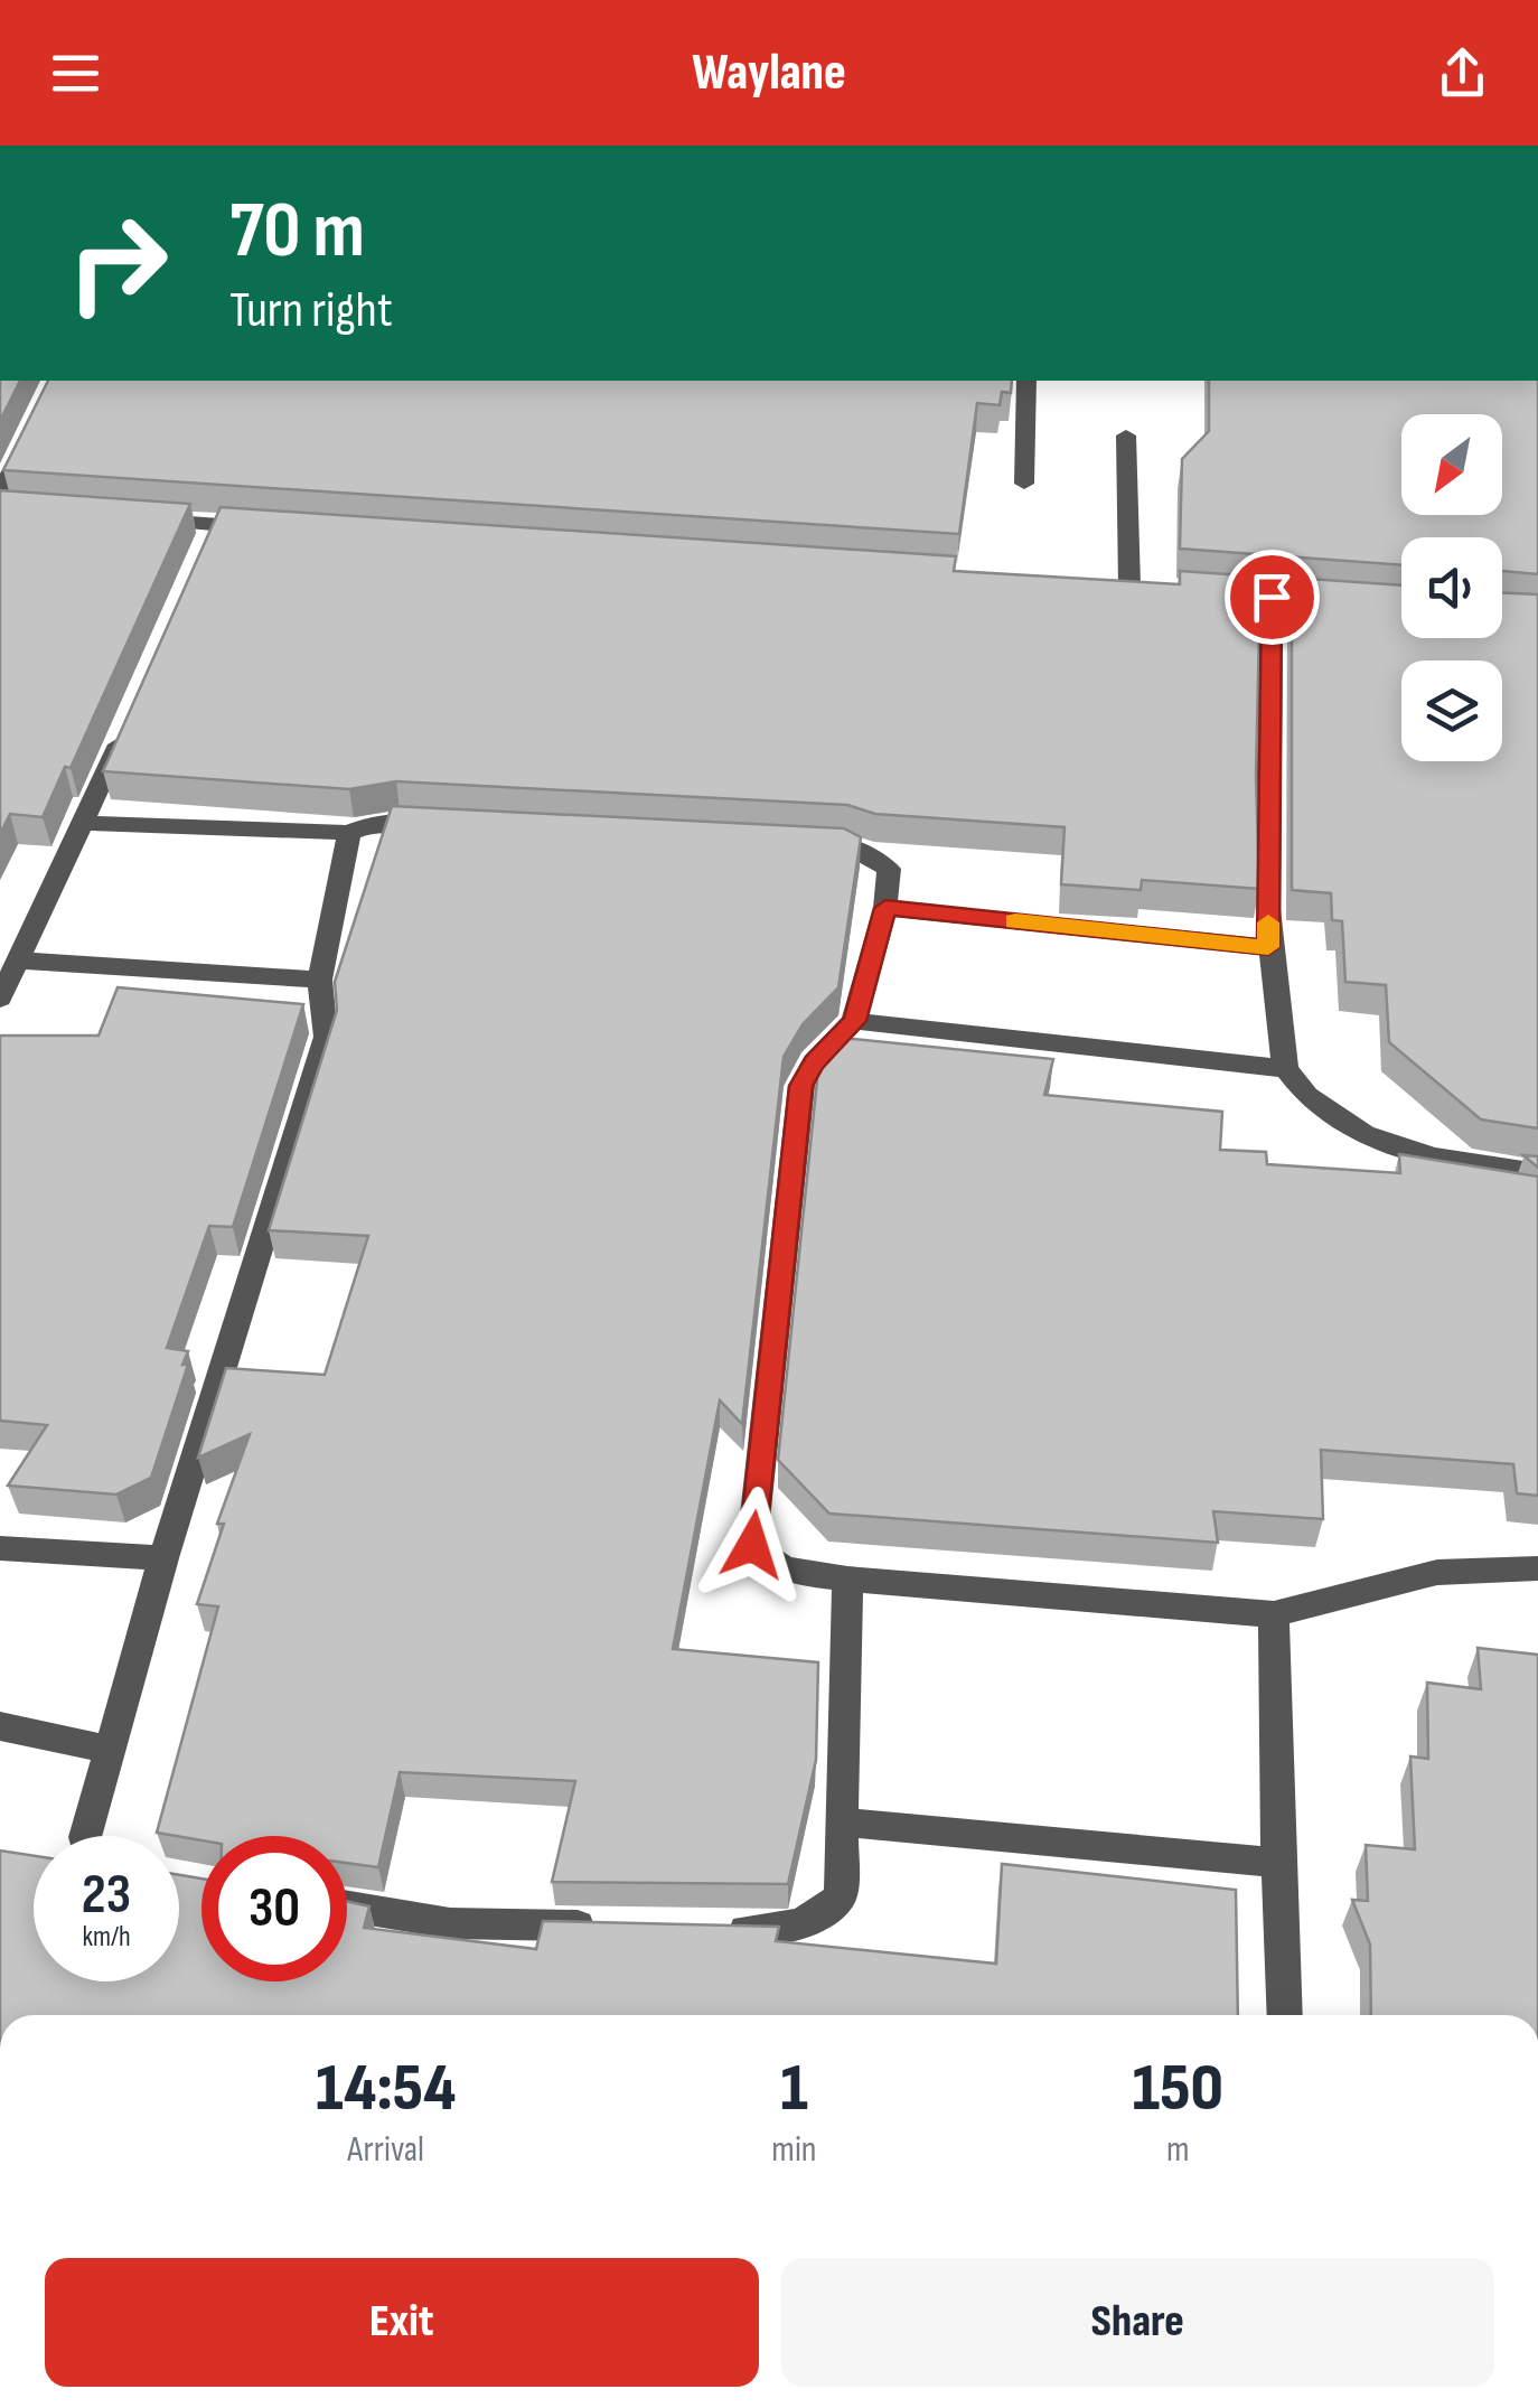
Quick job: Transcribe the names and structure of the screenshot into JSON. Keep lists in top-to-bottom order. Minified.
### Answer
{"north":"bottom left","page":{"header":"Waylane","turn":["70 m","Turn right"],"speed":"23 km/h","limit":"30","eta":["14:54","Arrival","1","min","150","m"],"buttons":["Exit","Share"]}}
